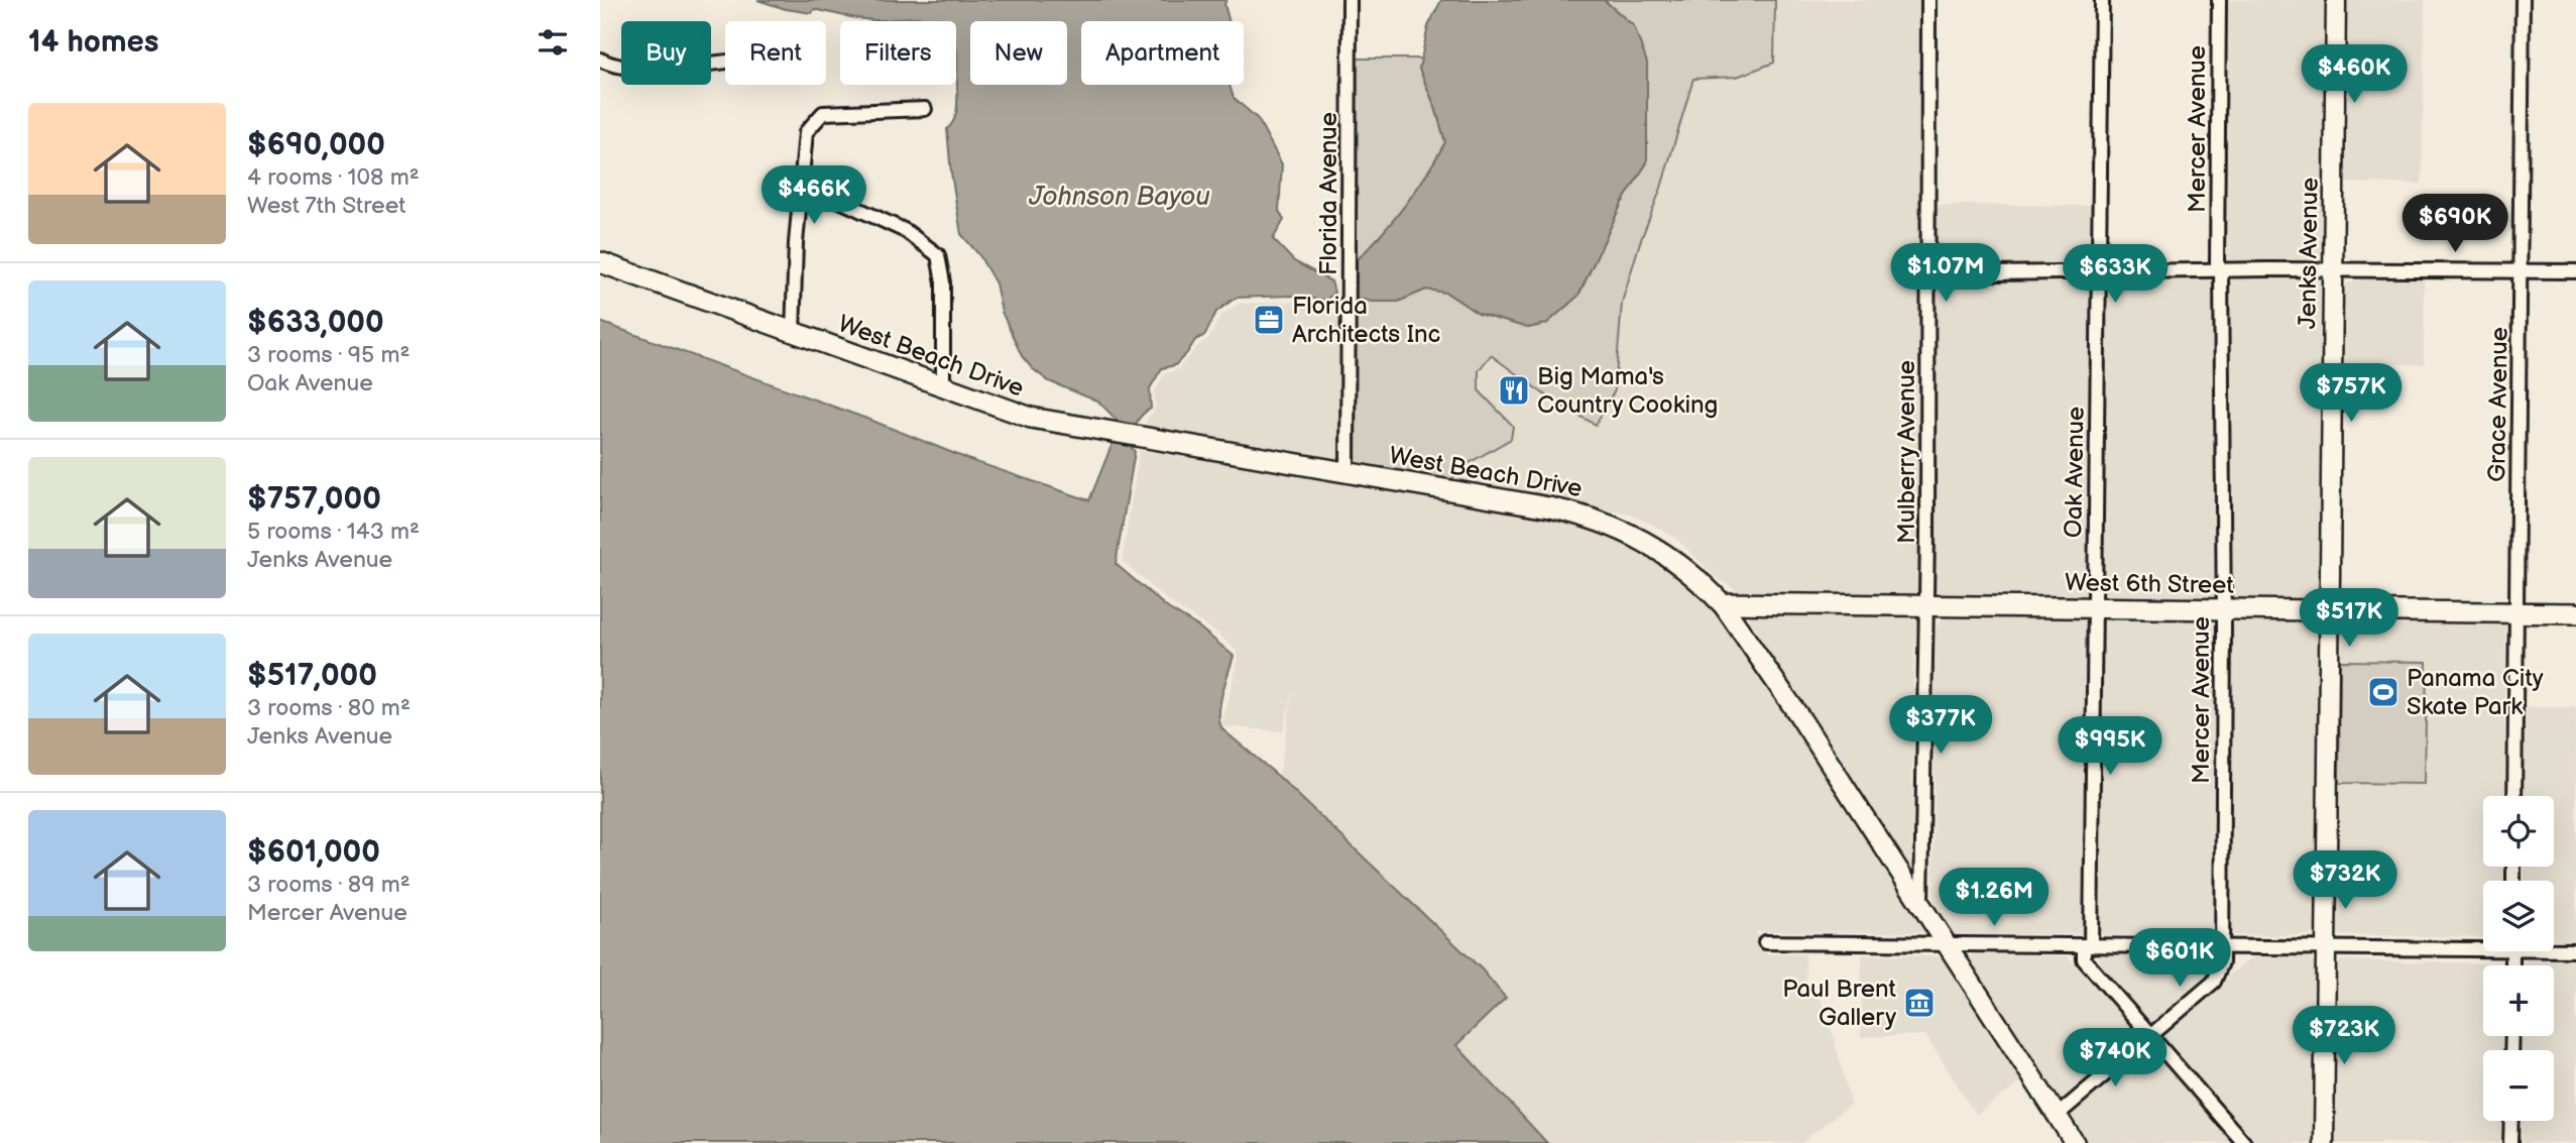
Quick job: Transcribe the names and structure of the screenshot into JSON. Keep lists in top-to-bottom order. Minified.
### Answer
{"streets":{"main road":["West Beach Drive","West 6th Street"],"street":["Mercer Avenue","Florida Avenue","Jenks Avenue","Grace Avenue","Mulberry Avenue","Oak Avenue"]},"crossings":[["Mercer Avenue","West Beach Drive"],["Mercer Avenue","Oak Avenue"],["Mercer Avenue","West 6th Street"],["Florida Avenue","West Beach Drive"],["Jenks Avenue","West 6th Street"],["West Beach Drive","Mulberry Avenue"],["West Beach Drive","West 6th Street"],["Grace Avenue","West 6th Street"],["Mulberry Avenue","West 6th Street"],["Oak Avenue","West 6th Street"]],"water":["Johnson Bayou"],"places":{"office":["Florida Architects Inc"],"restaurant":["Big Mama's Country Cooking"],"sports":["Panama City Skate Park"],"museum":["Paul Brent Gallery"]},"page":{"heading":"14 homes","chip":["Buy","Rent","Filters","New","Apartment"],"price":["$460K","$466K","$690K","$1.07M","$633K","$757K","$517K","$377K","$995K","$732K","$1.26M","$601K","$723K","$740K"],"list":[{"name":"$690,000","note":"4 rooms · 108 m² · West 7th Street"},{"name":"$633,000","note":"3 rooms · 95 m² · Oak Avenue"},{"name":"$757,000","note":"5 rooms · 143 m² · Jenks Avenue"},{"name":"$517,000","note":"3 rooms · 80 m² · Jenks Avenue"},{"name":"$601,000","note":"3 rooms · 89 m² · Mercer Avenue"}],"map_buttons":["+","−"]}}
